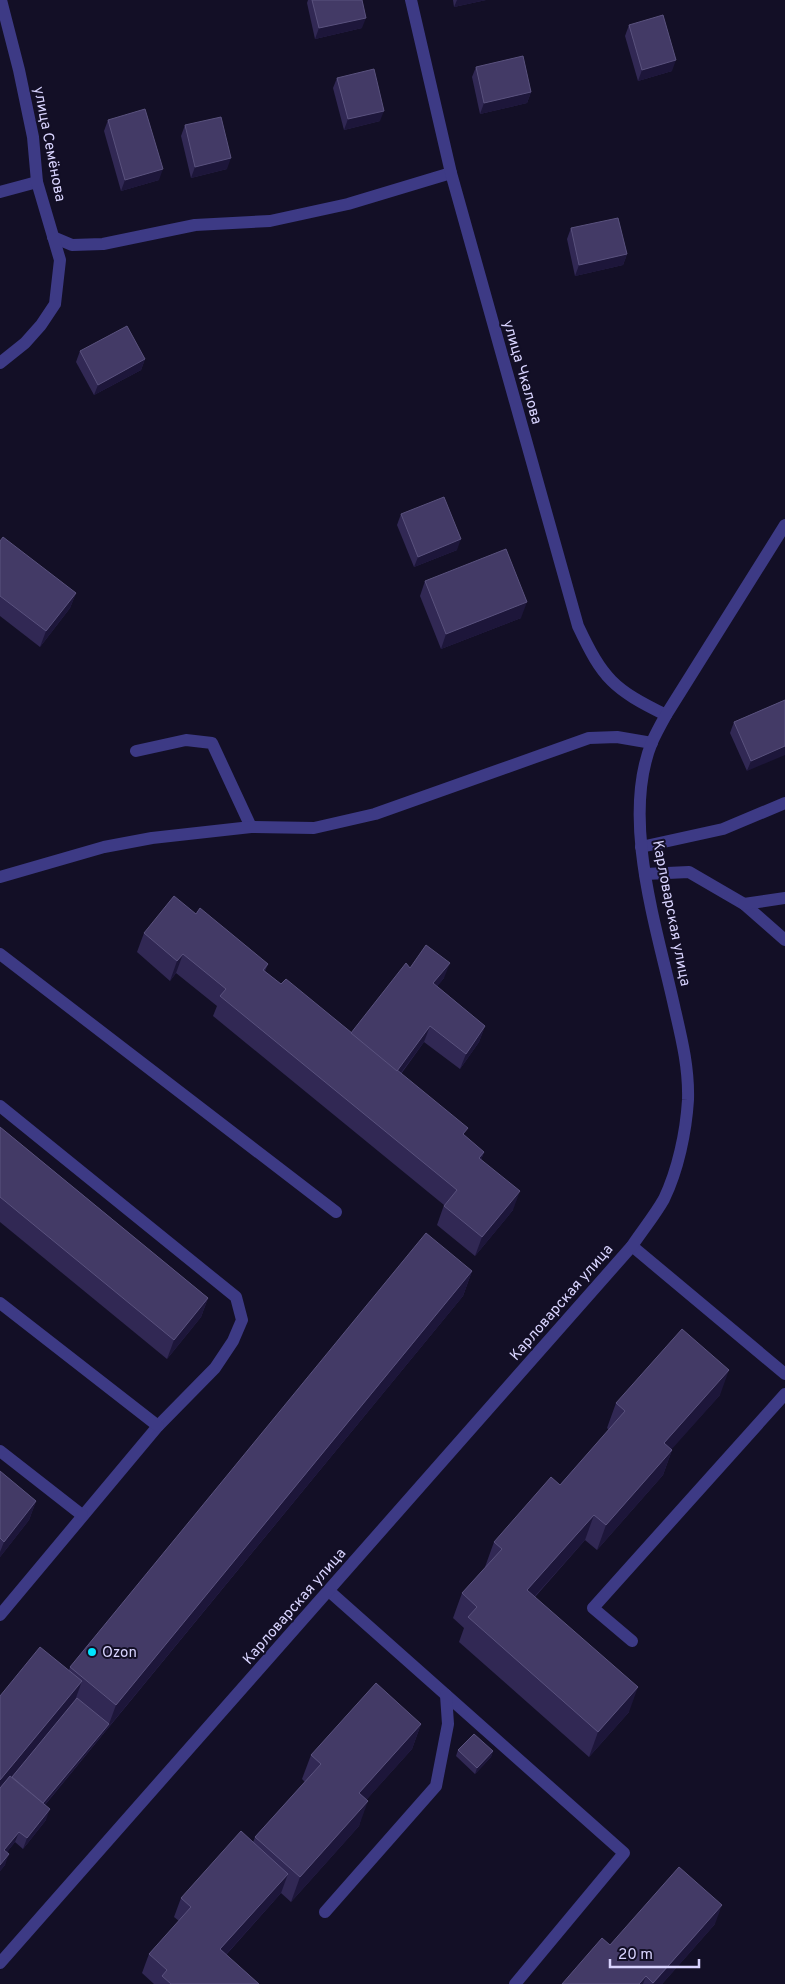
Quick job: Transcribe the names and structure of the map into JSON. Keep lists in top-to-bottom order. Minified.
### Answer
{"streets":{"street":["улица Семёнова","улица Чкалова","Карловарская улица"]},"crossings":[["улица Чкалова","Карловарская улица"]],"places":["Ozon"],"scale_bar":"20 m"}
